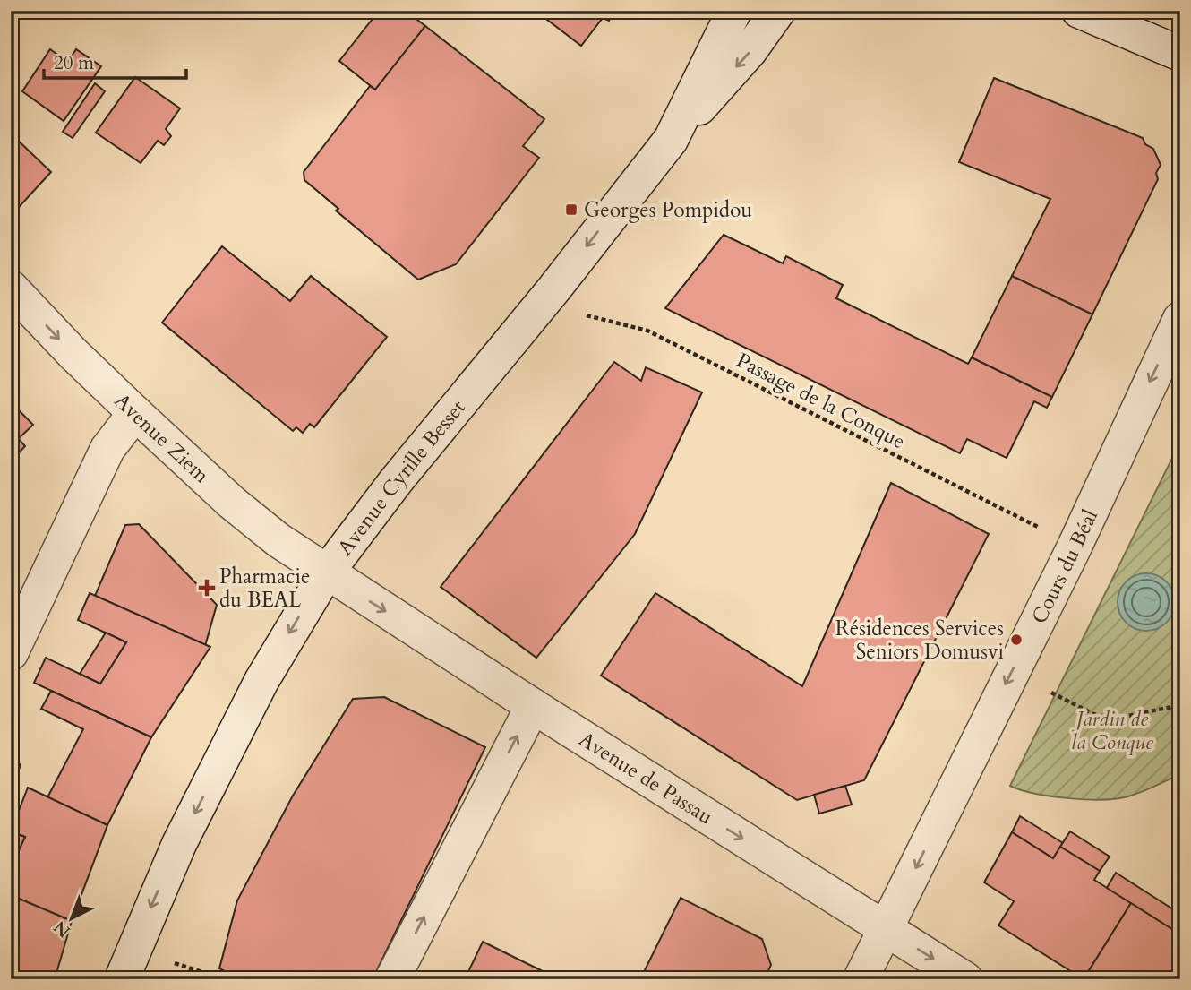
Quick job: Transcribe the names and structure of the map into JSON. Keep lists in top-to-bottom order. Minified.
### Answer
{"streets":{"street":["Avenue Ziem","Avenue Cyrille Besset","Cours du Béal","Avenue de Passau"],"path":["Passage de la Conque"]},"crossings":[["Passage de la Conque","Avenue Cyrille Besset"],["Passage de la Conque","Cours du Béal"],["Avenue Ziem","Avenue Cyrille Besset"],["Avenue Ziem","Avenue de Passau"],["Avenue Cyrille Besset","Avenue de Passau"],["Cours du Béal","Avenue de Passau"]],"one_way":["Avenue Ziem","Cours du Béal","Avenue de Passau"],"parks":["Jardin de la Conque"],"places":{"transit":["Georges Pompidou"],"health":["Pharmacie du BEAL"],"other":["Résidences Services Seniors Domusvi"]},"scale_bar":"20 m","north":"bottom left"}
